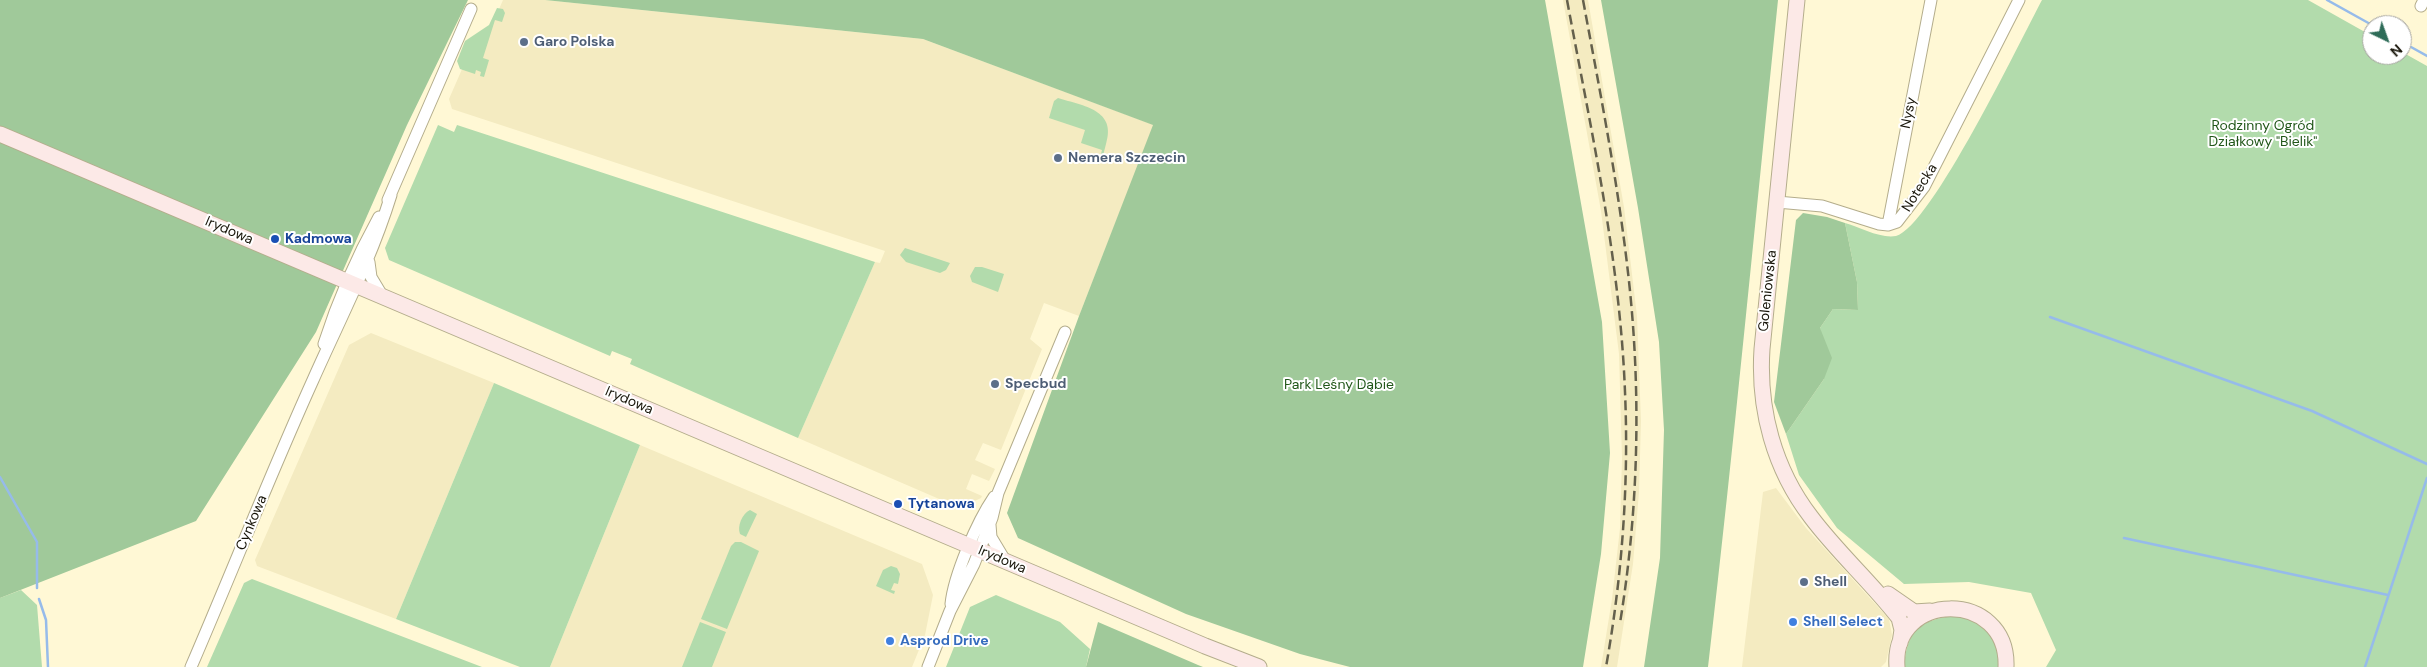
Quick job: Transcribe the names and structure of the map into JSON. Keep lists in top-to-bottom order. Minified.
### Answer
{"streets":{"street":["Nysy","Notecka","Irydowa","Goleniowska","Cynkowa"]},"crossings":[["Nysy","Notecka"],["Irydowa","Cynkowa"]],"parks":["Rodzinny Ogród Działkowy \"Bielik\"","Park Leśny Dąbie"],"places":["Garo Polska","Nemera Szczecin","Kadmowa","Specbud","Tytanowa","Shell","Shell Select","Asprod Drive"],"north":"bottom right"}
